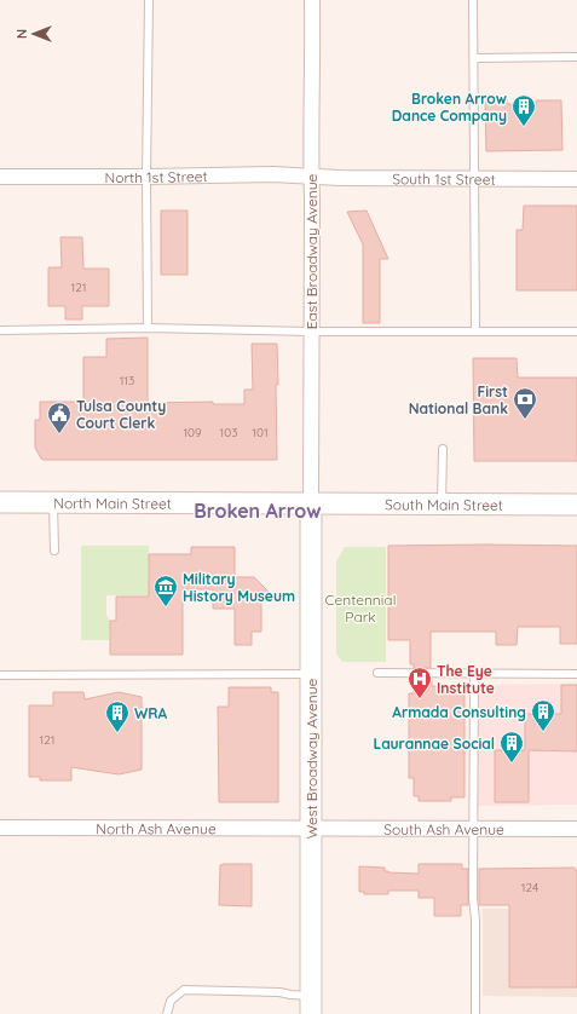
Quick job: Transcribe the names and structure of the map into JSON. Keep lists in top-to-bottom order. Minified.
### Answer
{"streets":{"main road":["North Main Street","South Main Street","West Broadway Avenue"],"street":["North 1st Street","South 1st Street","East Broadway Avenue","North Ash Avenue","South Ash Avenue"]},"crossings":[["North 1st Street","South 1st Street"],["North 1st Street","East Broadway Avenue"],["South 1st Street","East Broadway Avenue"],["East Broadway Avenue","North Main Street"],["East Broadway Avenue","South Main Street"],["East Broadway Avenue","West Broadway Avenue"],["North Main Street","South Main Street"],["North Main Street","West Broadway Avenue"],["South Main Street","West Broadway Avenue"],["West Broadway Avenue","North Ash Avenue"],["West Broadway Avenue","South Ash Avenue"],["North Ash Avenue","South Ash Avenue"]],"districts":["Broken Arrow"],"parks":["Centennial Park"],"places":{"building":["Broken Arrow Dance Company","Armada Consulting","WRA","Laurannae Social"],"bank":["First National Bank"],"public building":["Tulsa County Court Clerk"],"museum":["Military History Museum"],"hospital":["The Eye Institute"]},"house_numbers":["121","113","109","103","101","121","124"],"north":"left"}
